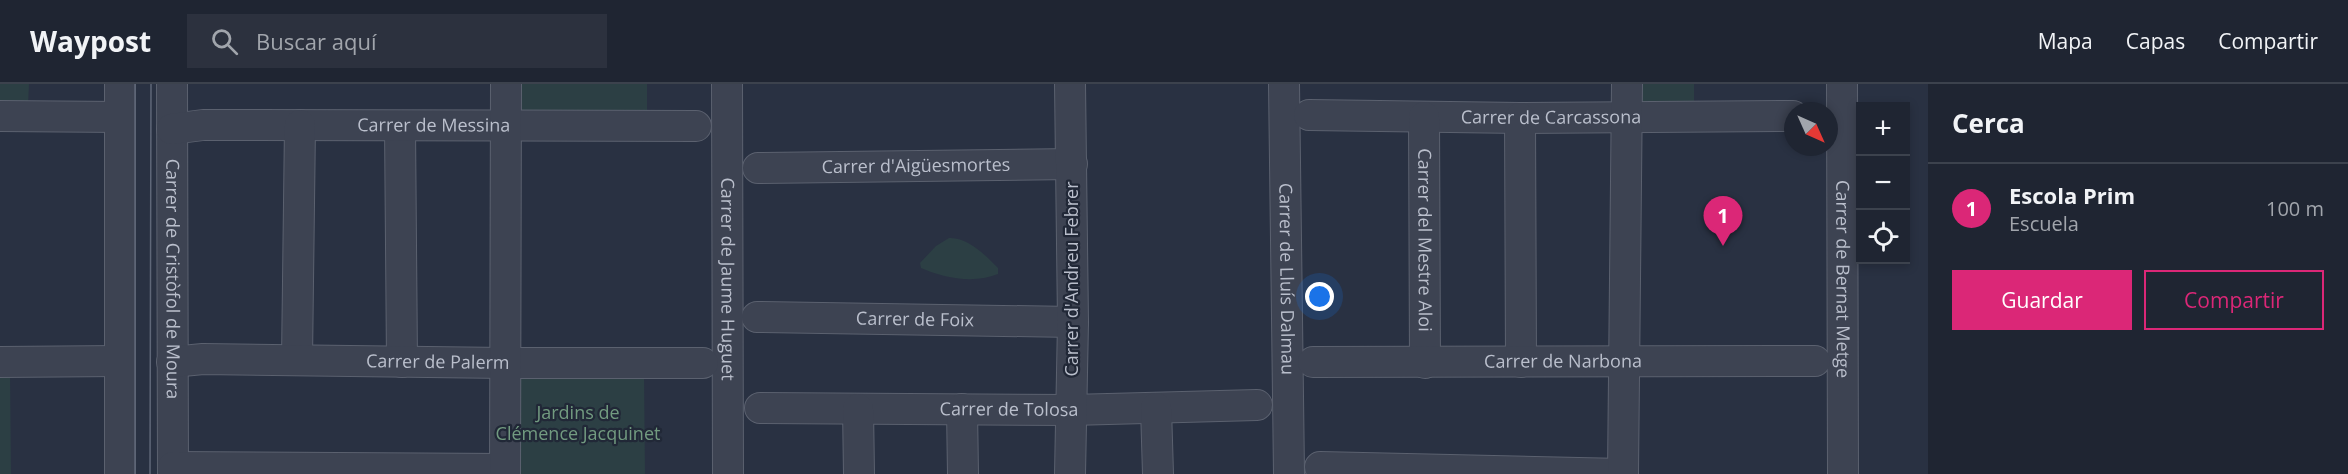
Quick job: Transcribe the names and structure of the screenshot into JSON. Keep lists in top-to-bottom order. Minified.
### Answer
{"streets":{"street":["Carrer de Carcassona","Carrer de Messina","Carrer d'Aigüesmortes","Carrer del Mestre Aloi","Carrer de Cristòfol de Moura","Carrer de Jaume Huguet","Carrer d'Andreu Febrer","Carrer de Lluís Dalmau","Carrer de Bernat Metge","Carrer de Foix","Carrer de Palerm","Carrer de Narbona","Carrer de Tolosa"]},"crossings":[["Carrer de Carcassona","Carrer del Mestre Aloi"],["Carrer de Messina","Carrer de Cristòfol de Moura"],["Carrer d'Aigüesmortes","Carrer d'Andreu Febrer"],["Carrer del Mestre Aloi","Carrer de Narbona"],["Carrer de Cristòfol de Moura","Carrer de Palerm"],["Carrer d'Andreu Febrer","Carrer de Foix"],["Carrer d'Andreu Febrer","Carrer de Tolosa"]],"parks":["Jardins de Clémence Jacquinet"],"north":"bottom right","page":{"header":"Waypost","search":"Buscar aquí","nav":["Mapa","Capas","Compartir"],"heading":"Cerca","map_buttons":["+","−"],"list":[{"mark":"1","name":"Escola Prim","note":"Escuela","value":"100 m"}],"pins":"1","buttons":["Guardar","Compartir"]}}
